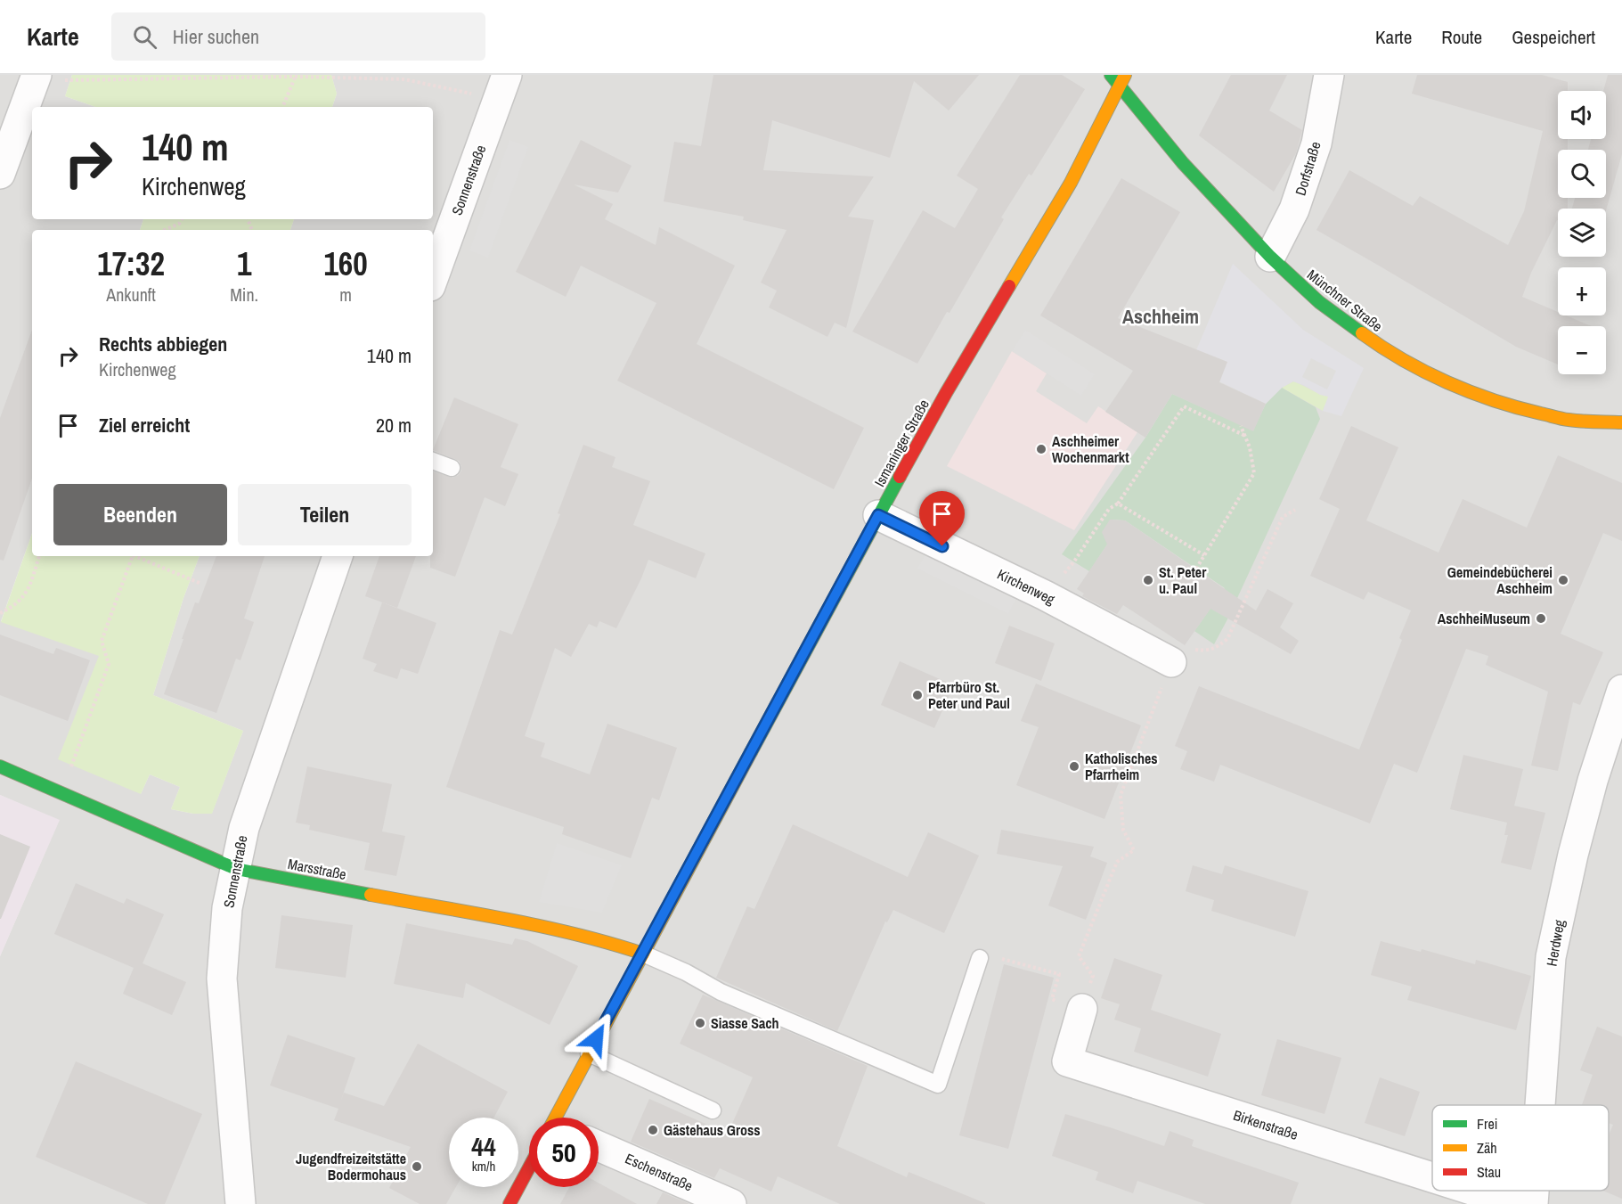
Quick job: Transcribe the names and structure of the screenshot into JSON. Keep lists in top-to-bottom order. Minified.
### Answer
{"streets":{"street":["Dorfstraße","Sonnenstraße","Münchner Straße","Ismaninger Straße","Kirchenweg","Marsstraße","Herdweg","Birkenstraße","Eschenstraße"]},"crossings":[["Dorfstraße","Münchner Straße"],["Sonnenstraße","Marsstraße"],["Münchner Straße","Ismaninger Straße"],["Ismaninger Straße","Kirchenweg"],["Ismaninger Straße","Marsstraße"]],"districts":["Aschheim"],"places":["Aschheimer Wochenmarkt","St. Peter u. Paul","Gemeindebücherei Aschheim","AschheiMuseum","Pfarrbüro St. Peter und Paul","Katholisches Pfarrheim","Siasse Sach","Gästehaus Gross","Jugendfreizeitstätte Bodermohaus"],"legend":["Frei","Zäh","Stau"],"page":{"header":"Karte","search":"Hier suchen","nav":["Karte","Route","Gespeichert"],"map_buttons":["+","−"],"turn":["140 m","Kirchenweg"],"eta":["17:32","Ankunft","1","Min.","160","m"],"list":[{"name":"Rechts abbiegen","note":"Kirchenweg","value":"140 m"},{"name":"Ziel erreicht","value":"20 m"}],"buttons":["Beenden","Teilen"],"speed":"44 km/h","limit":"50"}}
